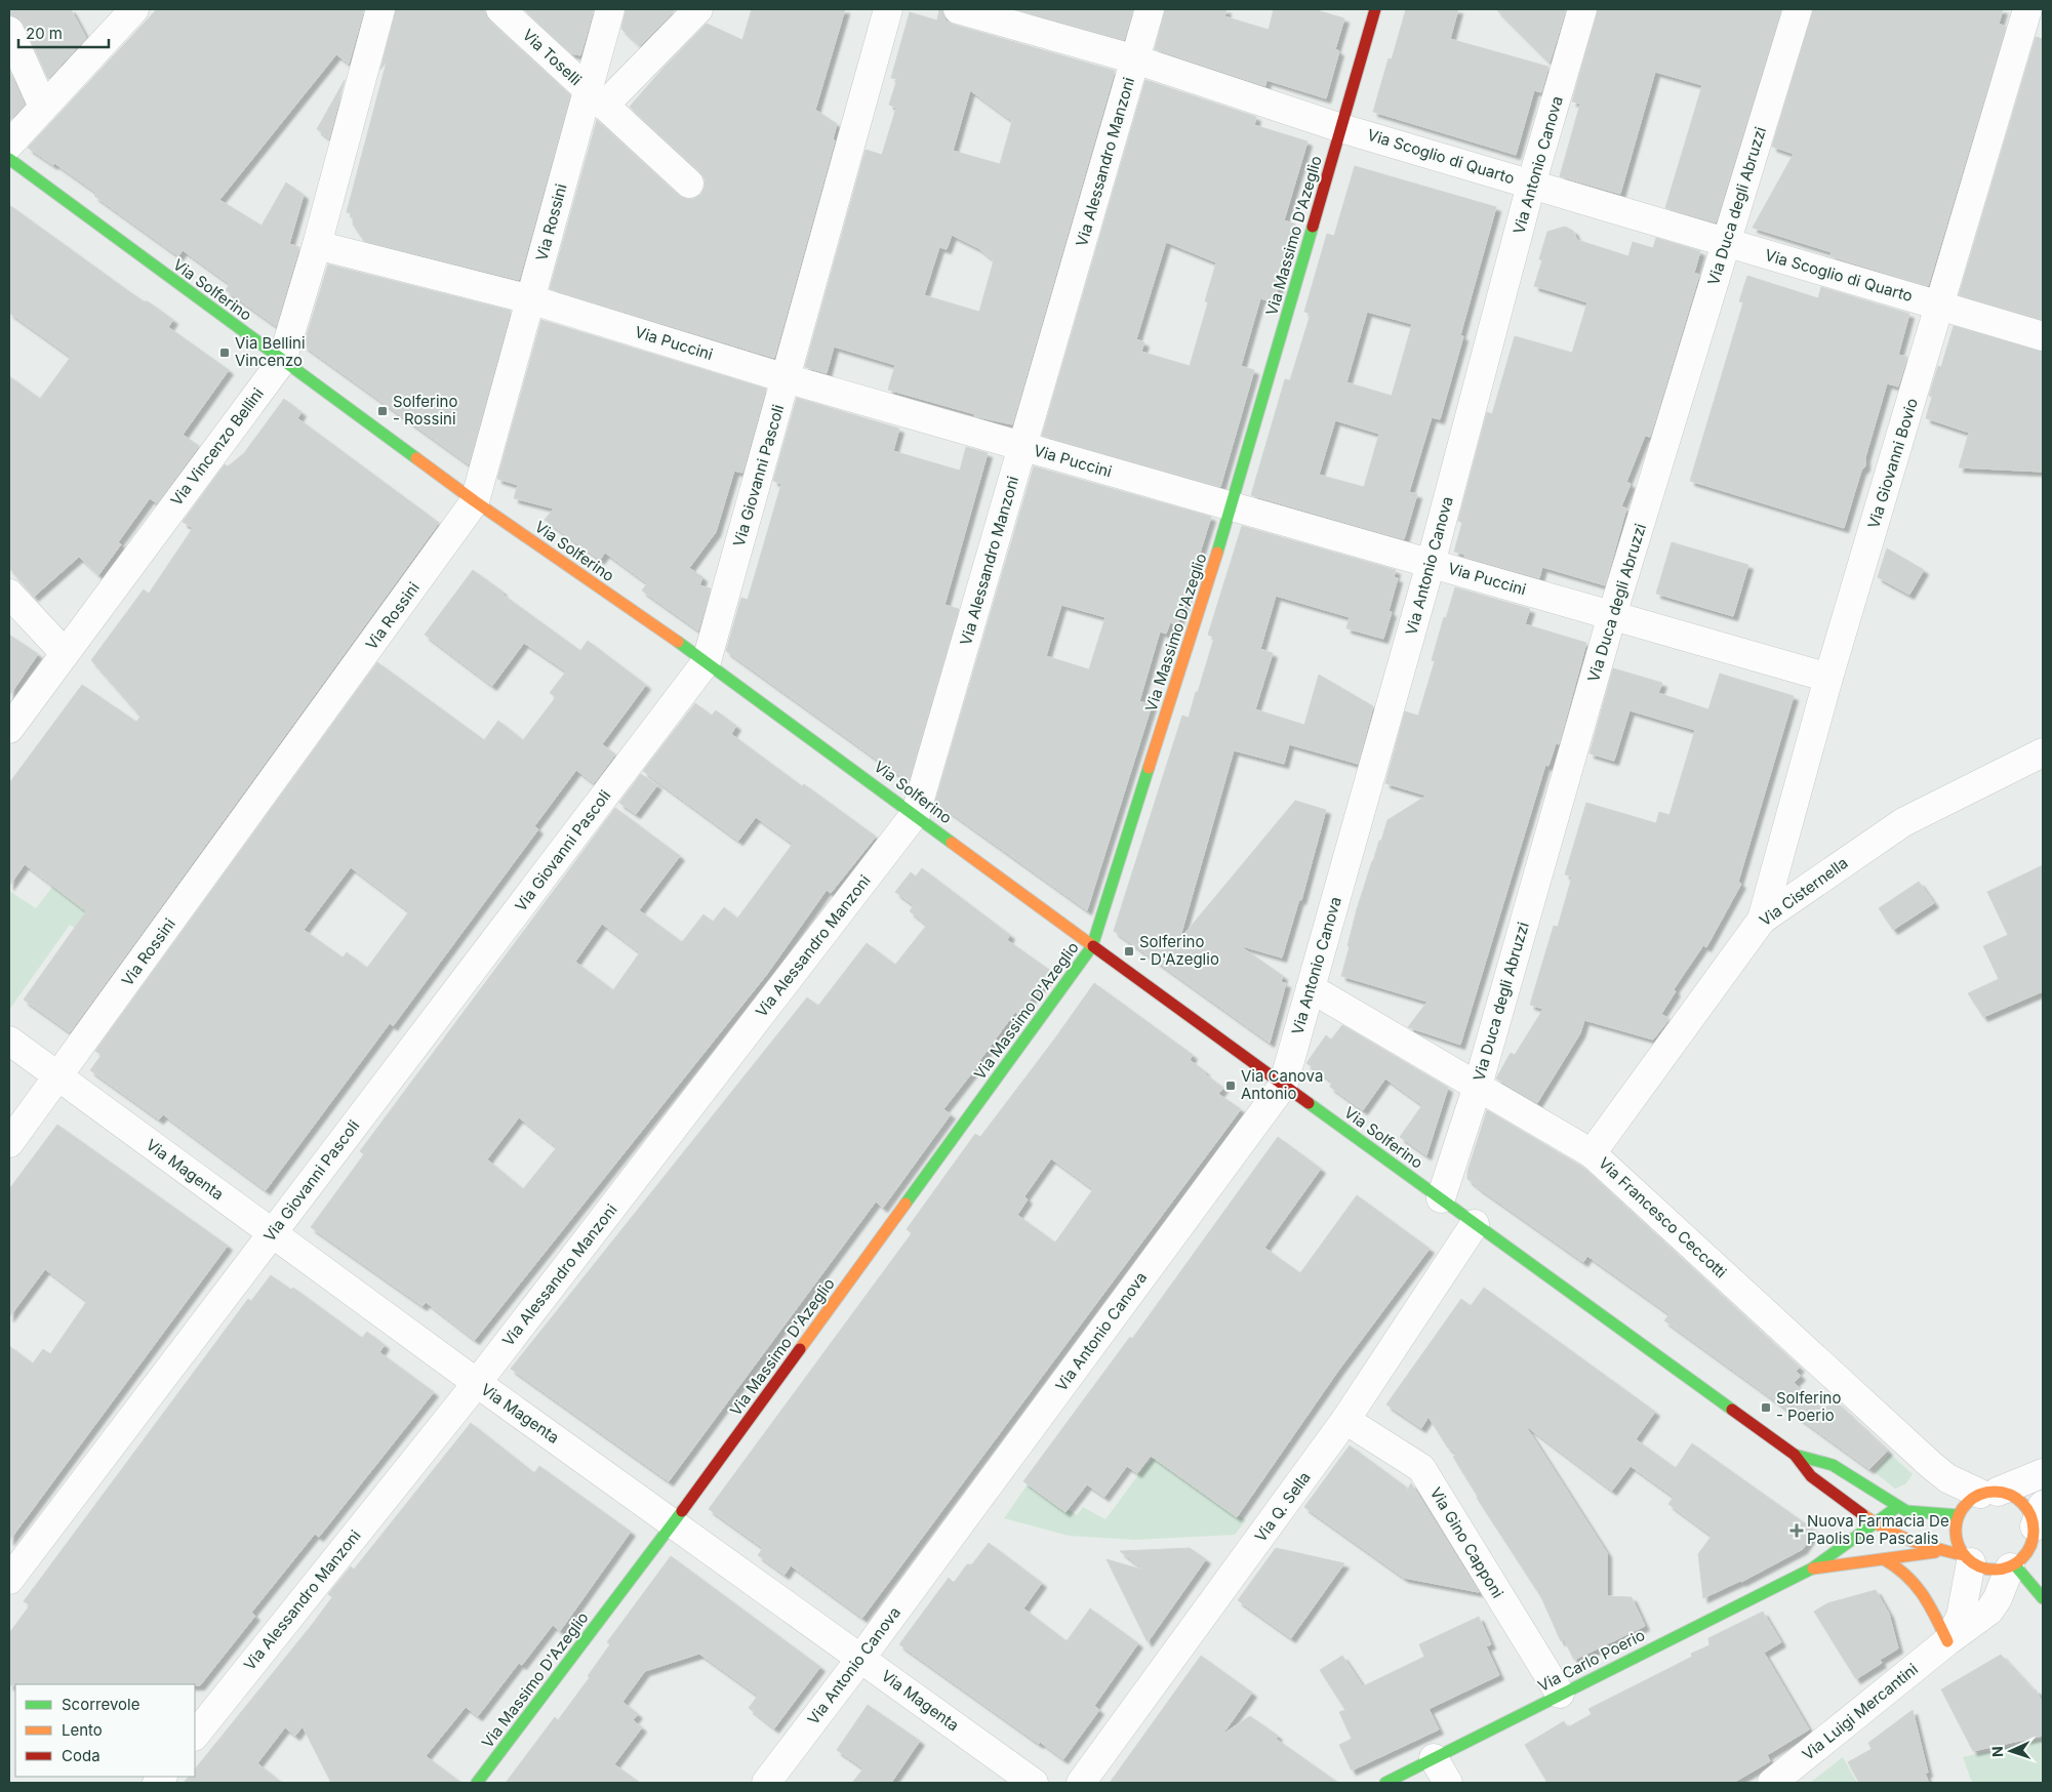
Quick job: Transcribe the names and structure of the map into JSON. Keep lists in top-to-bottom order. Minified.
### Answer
{"streets":{"street":["Via Toselli","Via Scoglio di Quarto","Via Alessandro Manzoni","Via Antonio Canova","Via Duca degli Abruzzi","Via Rossini","Via Massimo D'Azeglio","Via Solferino","Via Puccini","Via Vincenzo Bellini","Via Giovanni Bovio","Via Giovanni Pascoli","Via Cisternella","Via Magenta","Via Francesco Ceccotti","Via Q. Sella","Via Gino Capponi","Via Carlo Poerio","Via Luigi Mercantini"]},"crossings":[["Via Toselli","Via Rossini"],["Via Scoglio di Quarto","Via Alessandro Manzoni"],["Via Scoglio di Quarto","Via Antonio Canova"],["Via Scoglio di Quarto","Via Duca degli Abruzzi"],["Via Scoglio di Quarto","Via Massimo D'Azeglio"],["Via Scoglio di Quarto","Via Giovanni Bovio"],["Via Alessandro Manzoni","Via Solferino"],["Via Alessandro Manzoni","Via Puccini"],["Via Alessandro Manzoni","Via Magenta"],["Via Antonio Canova","Via Solferino"],["Via Antonio Canova","Via Puccini"],["Via Antonio Canova","Via Magenta"],["Via Antonio Canova","Via Francesco Ceccotti"],["Via Duca degli Abruzzi","Via Solferino"],["Via Duca degli Abruzzi","Via Puccini"],["Via Duca degli Abruzzi","Via Francesco Ceccotti"],["Via Rossini","Via Solferino"],["Via Rossini","Via Puccini"],["Via Rossini","Via Magenta"],["Via Massimo D'Azeglio","Via Solferino"],["Via Massimo D'Azeglio","Via Puccini"],["Via Massimo D'Azeglio","Via Magenta"],["Via Solferino","Via Vincenzo Bellini"],["Via Solferino","Via Giovanni Pascoli"],["Via Solferino","Via Francesco Ceccotti"],["Via Solferino","Via Q. Sella"],["Via Solferino","Via Carlo Poerio"],["Via Solferino","Via Luigi Mercantini"],["Via Puccini","Via Vincenzo Bellini"],["Via Puccini","Via Giovanni Bovio"],["Via Puccini","Via Giovanni Pascoli"],["Via Giovanni Bovio","Via Cisternella"],["Via Giovanni Pascoli","Via Magenta"],["Via Cisternella","Via Francesco Ceccotti"],["Via Francesco Ceccotti","Via Luigi Mercantini"],["Via Q. Sella","Via Gino Capponi"],["Via Gino Capponi","Via Carlo Poerio"]],"places":{"transit":["Via Bellini Vincenzo","Solferino - Rossini","Solferino - D'Azeglio","Via Canova Antonio","Solferino - Poerio"],"health":["Nuova Farmacia De Paolis De Pascalis"]},"legend":["Scorrevole","Lento","Coda"],"scale_bar":"20 m","north":"left"}
